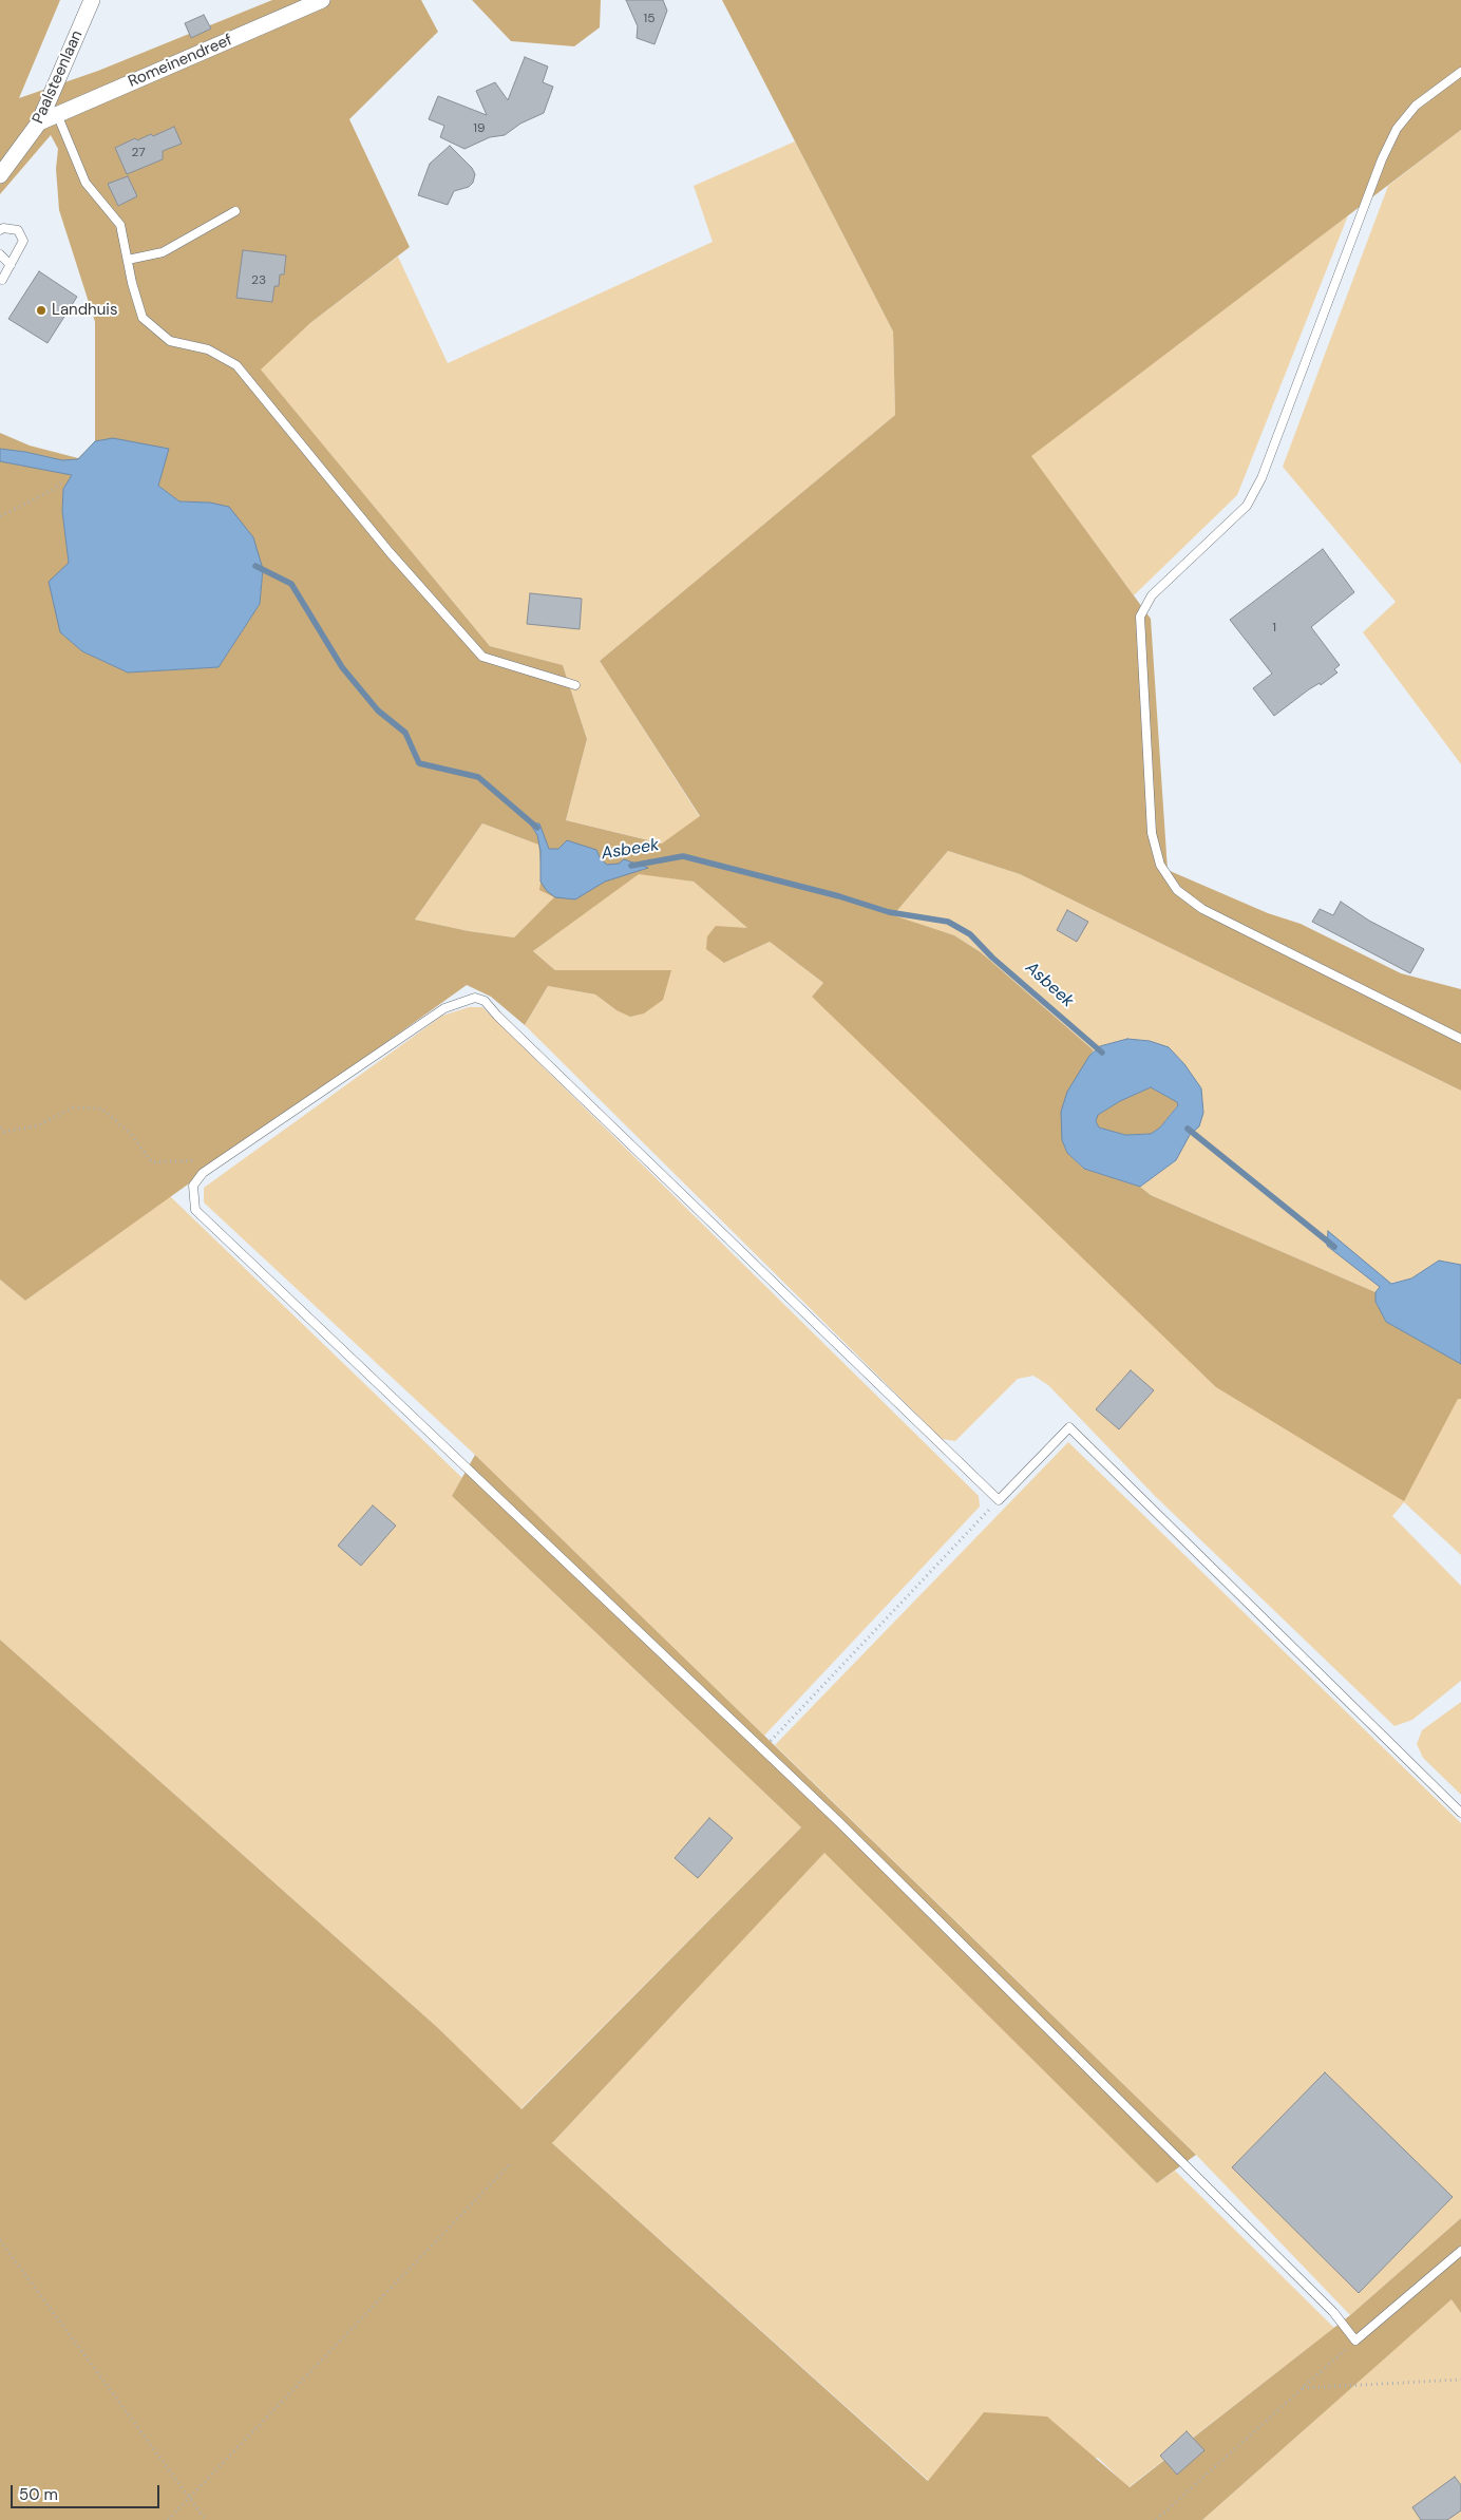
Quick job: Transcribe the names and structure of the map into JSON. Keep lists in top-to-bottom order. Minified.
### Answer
{"streets":{"street":["Romeinendreef","Paalsteenlaan"]},"crossings":[["Romeinendreef","Paalsteenlaan"]],"water":["Asbeek"],"places":["Landhuis"],"house_numbers":["15","19","27","23","1"],"scale_bar":"50 m"}
